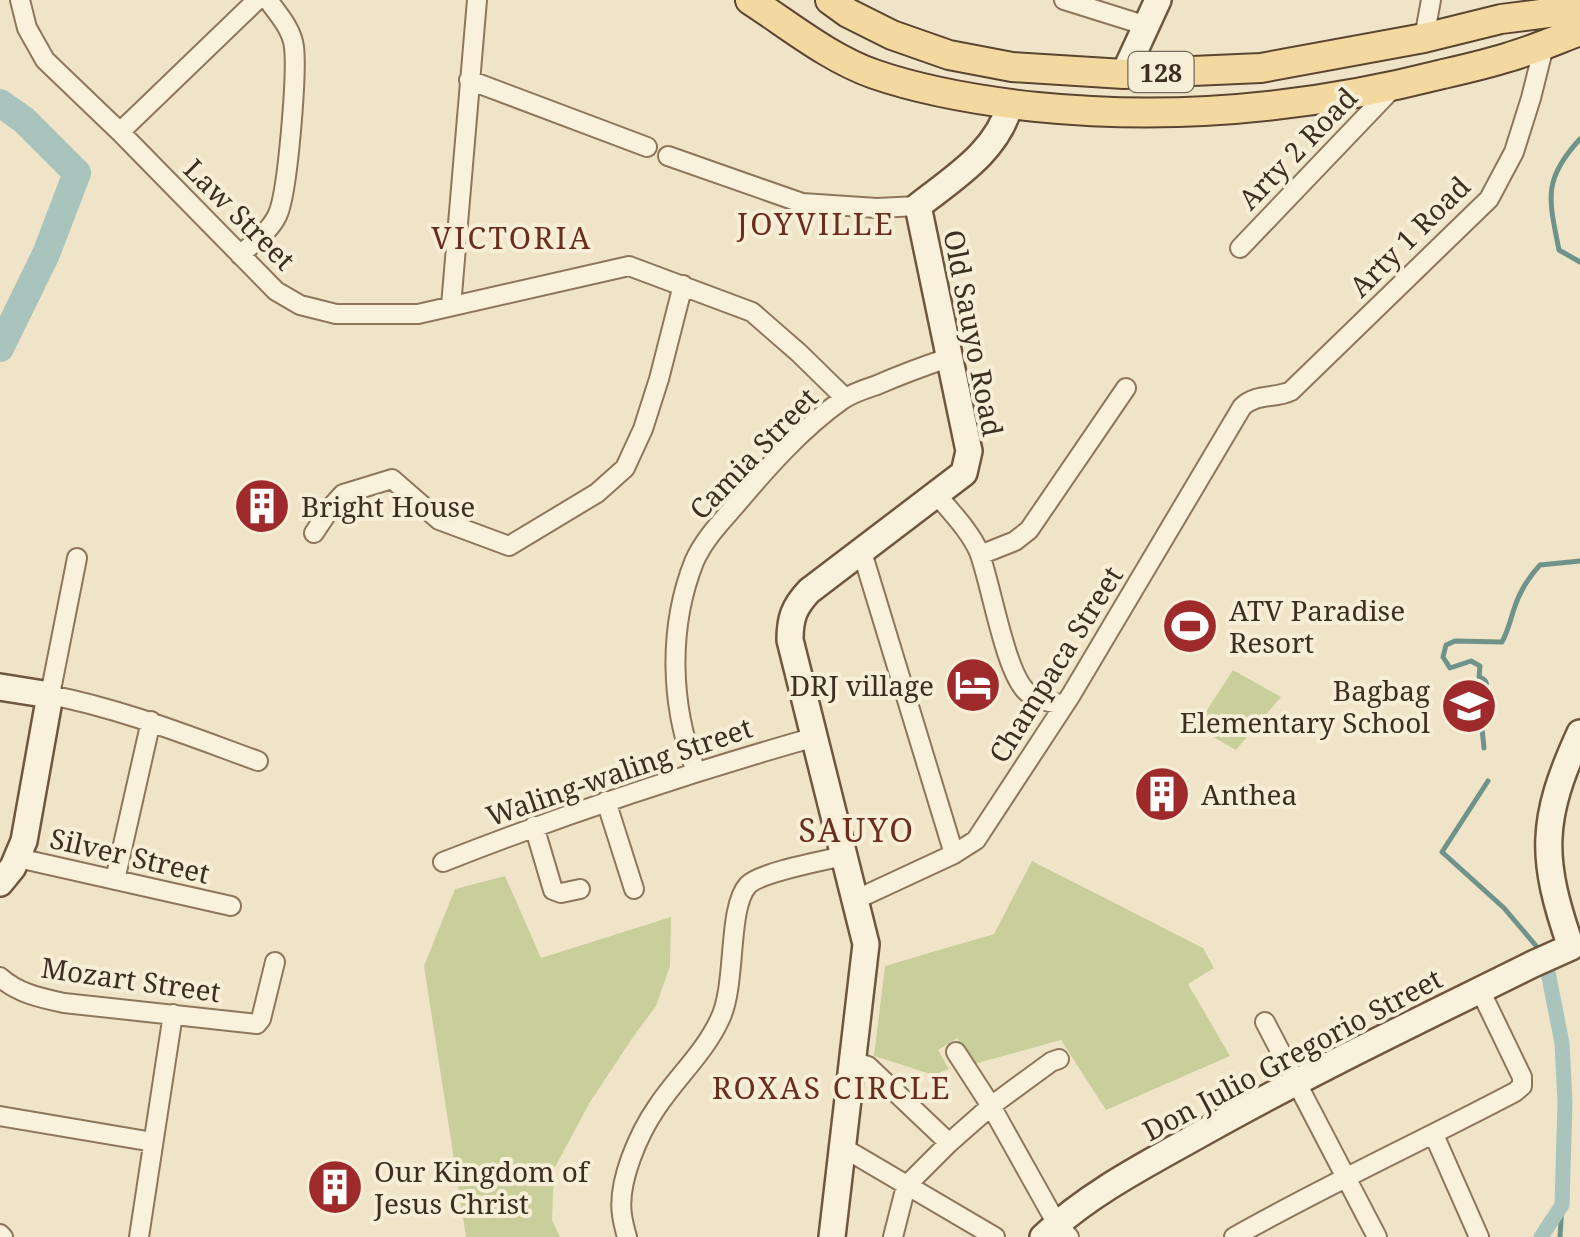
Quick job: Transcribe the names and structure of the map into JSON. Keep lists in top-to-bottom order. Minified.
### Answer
{"streets":{"main road":["128","Old Sauyo Road","Don Julio Gregorio Street"],"street":["Arty 2 Road","Law Street","Arty 1 Road","Camia Street","Champaca Street","Waling-waling Street","Silver Street","Mozart Street"]},"crossings":[["128","Arty 2 Road"],["128","Arty 1 Road"],["128","Old Sauyo Road"],["Arty 1 Road","Champaca Street"],["Old Sauyo Road","Camia Street"],["Old Sauyo Road","Champaca Street"],["Old Sauyo Road","Waling-waling Street"],["Camia Street","Waling-waling Street"]],"districts":["JOYVILLE","VICTORIA","SAUYO","ROXAS CIRCLE"],"places":{"building":["Bright House","Anthea","Our Kingdom of Jesus Christ"],"sports":["ATV Paradise Resort"],"hotel":["DRJ village"],"school or university":["Bagbag Elementary School"]}}
